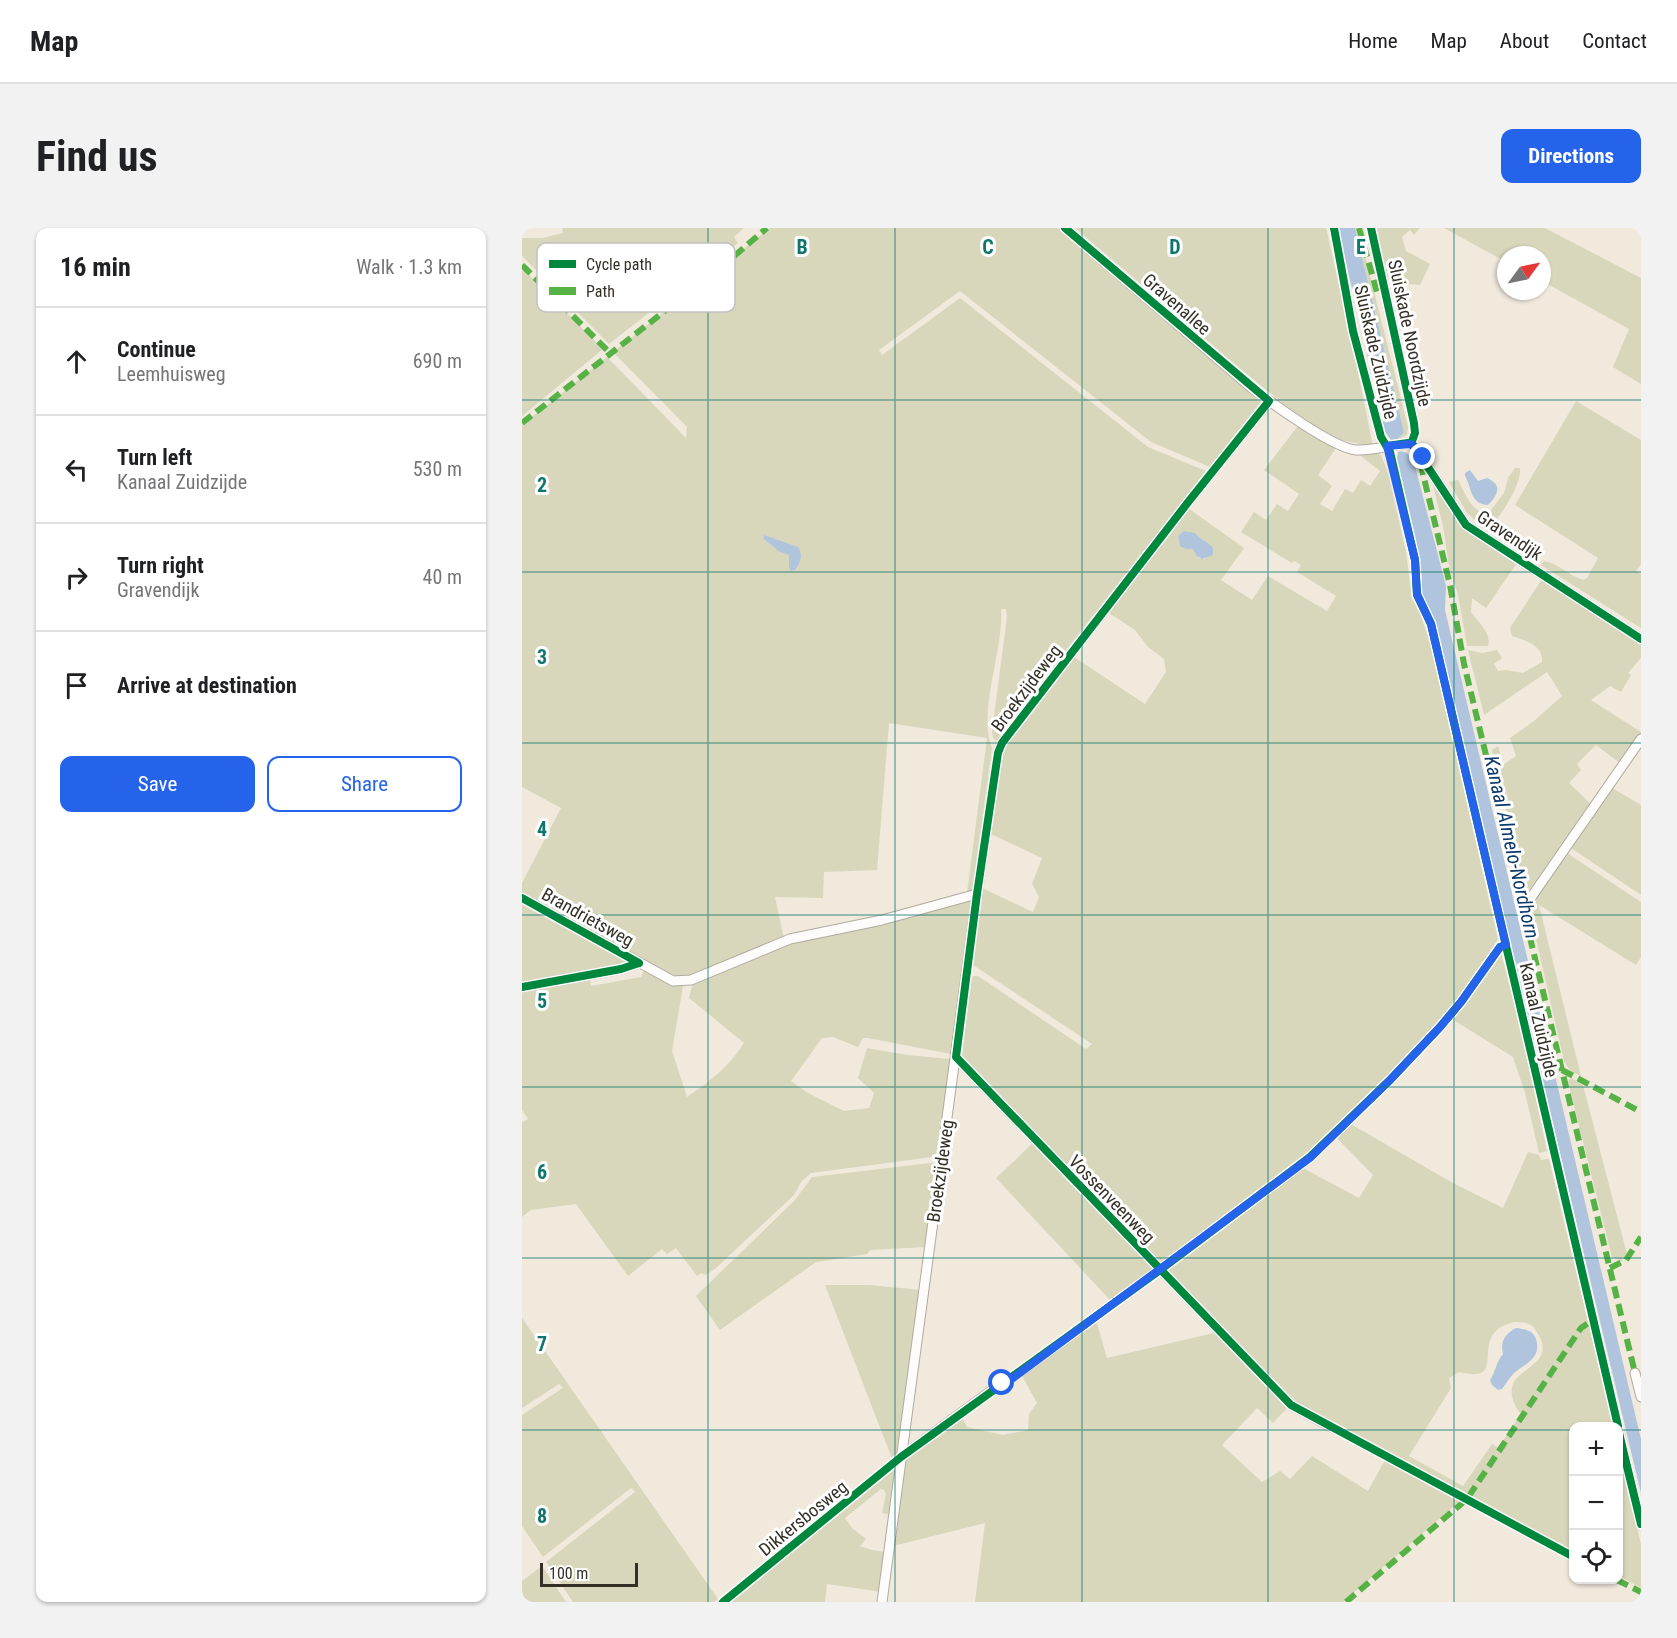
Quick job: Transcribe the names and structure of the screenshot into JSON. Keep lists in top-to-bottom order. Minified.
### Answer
{"streets":{"street":["Gravenallee","Gravendijk","Broekzijdeweg","Brandrietsweg","Vossenveenweg"],"cycle path":["Sluiskade Noordzijde","Sluiskade Zuidzijde","Dikkersbosweg"]},"crossings":[["Gravenallee","Gravendijk"],["Gravenallee","Broekzijdeweg"],["Gravendijk","Broekzijdeweg"],["Broekzijdeweg","Brandrietsweg"],["Broekzijdeweg","Vossenveenweg"]],"water":["Kanaal Almelo-Nordhorn"],"legend":["Cycle path","Path"],"scale_bar":"100 m","north":"top right","page":{"header":"Map","nav":["Home","Map","About","Contact"],"buttons":["Directions",["Save","Share"]],"title":"Find us","heading":["16 min","Walk · 1.3 km"],"list":[["Continue","Leemhuisweg","690 m"],["Turn left","Kanaal Zuidzijde","530 m"],["Turn right","Gravendijk","40 m"],"Arrive at destination"],"map_buttons":["+","−"],"scale":"100 m"},"grid":{"columns":["B","C","D","E"],"rows":["2","3","4","5","6","7","8"]}}
